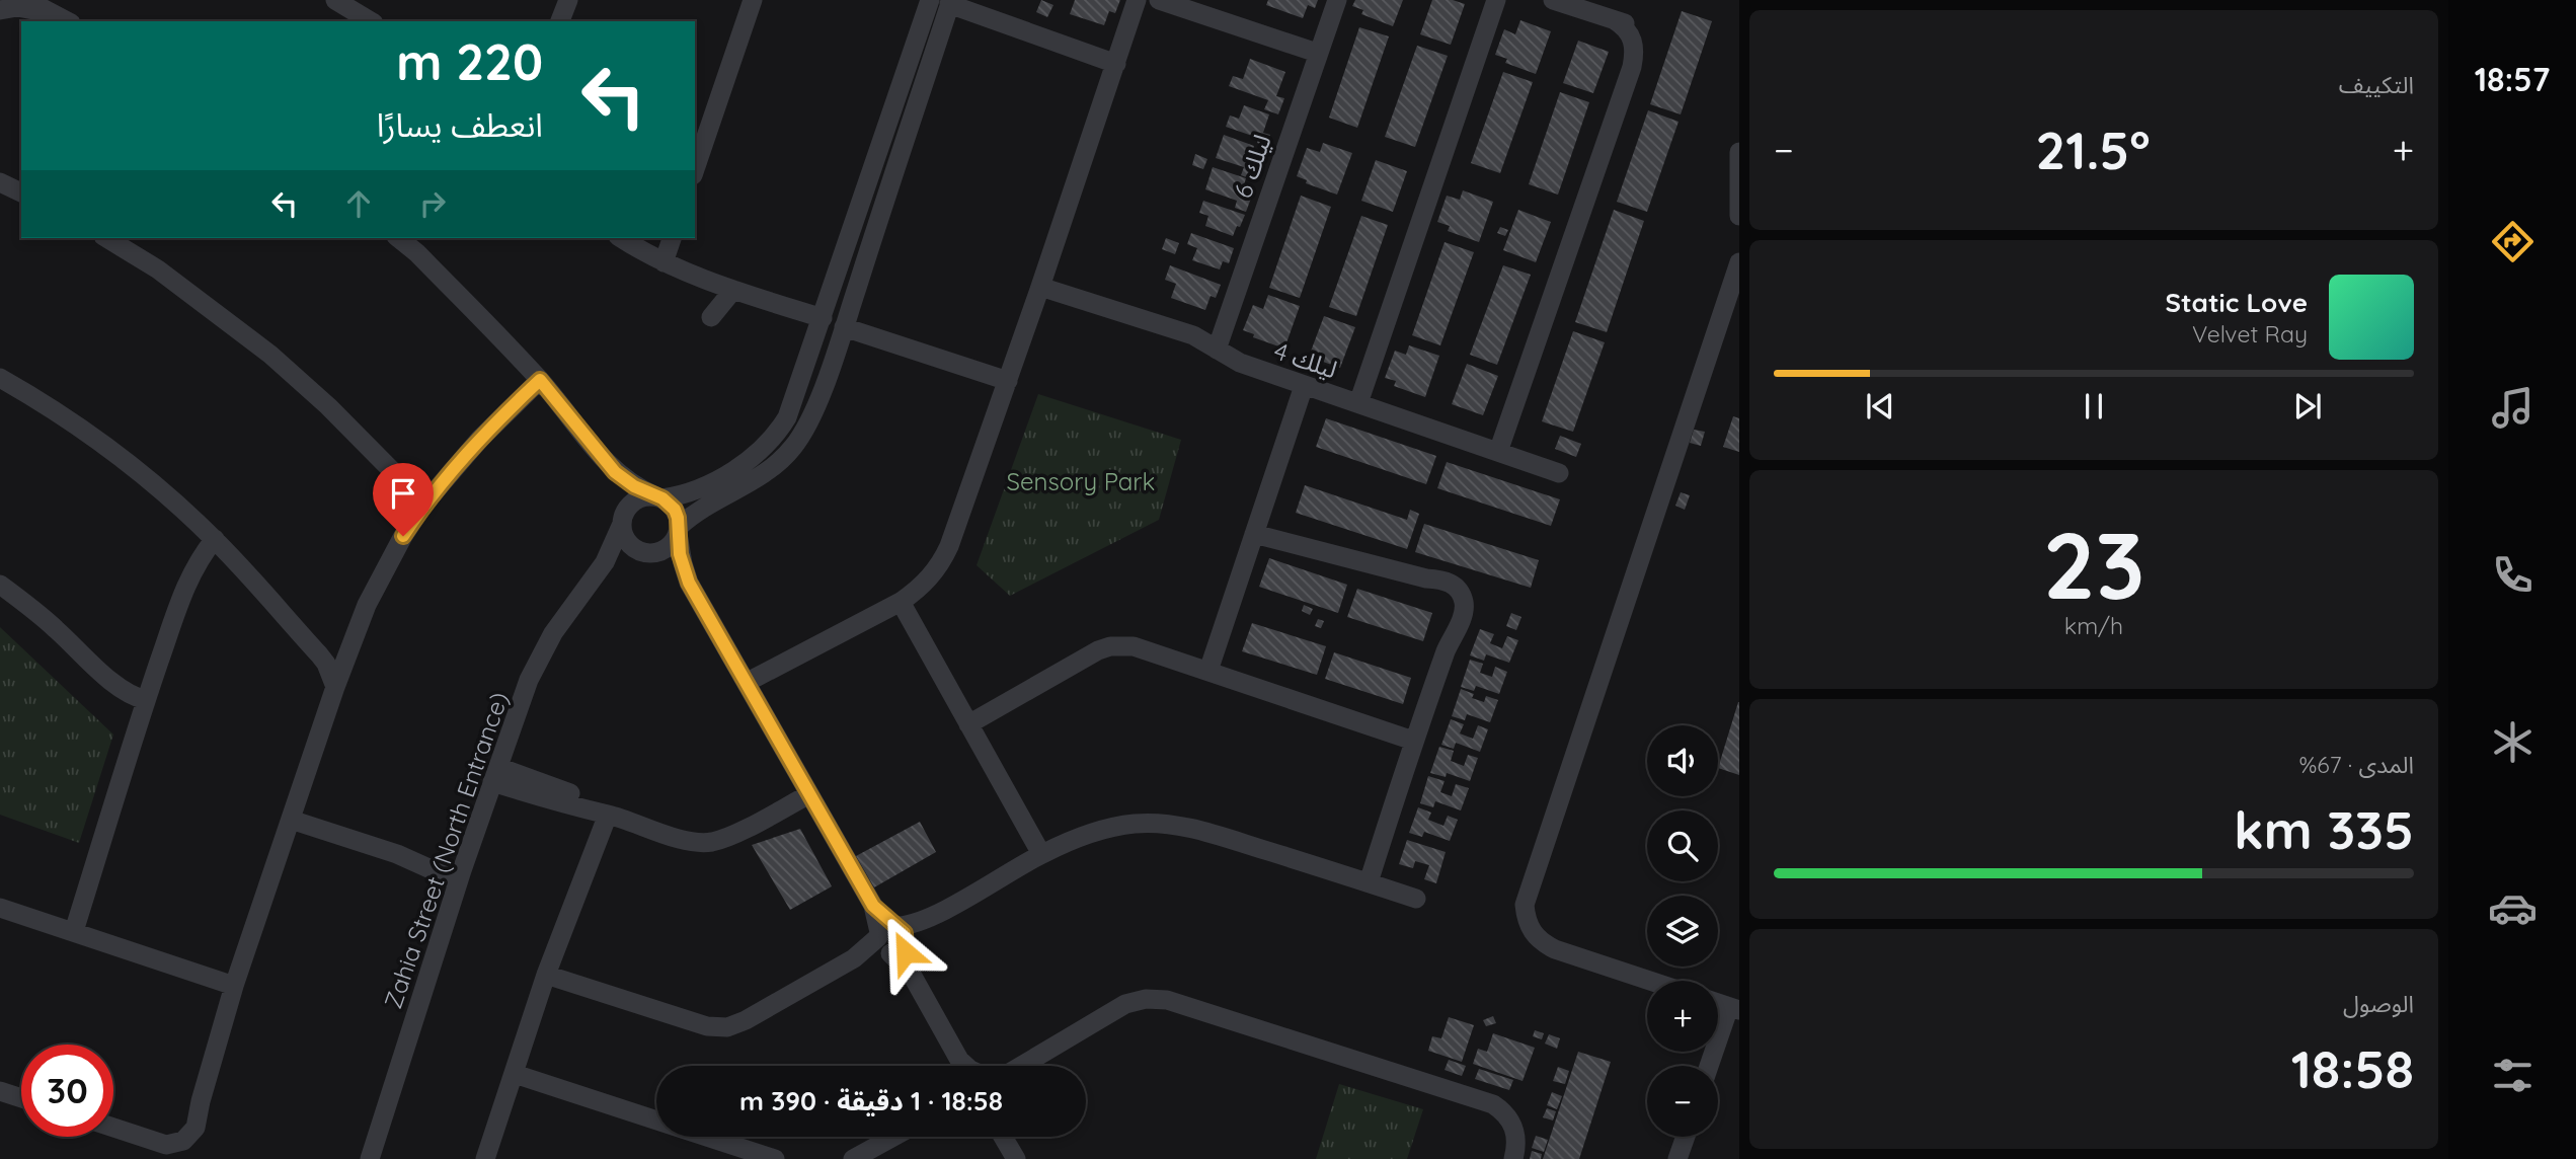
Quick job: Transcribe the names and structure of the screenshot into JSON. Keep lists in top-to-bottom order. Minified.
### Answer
{"streets":{"street":["ليلك 6","ليلك 4","Zahia Street (North Entrance)"]},"crossings":[["ليلك 6","ليلك 4"]],"parks":["Sensory Park"],"page":{"tabs":"18:57","tile":["التكييف",["23","km/h"],["المدى · 67%","335 km"],["الوصول","18:58"]],"turn":["220 m","انعطف يسارًا"],"heat":["−","21.5°","+"],"song":["Static Love","Velvet Ray"],"map_buttons":["+","−"],"limit":"30","trip":"18:58 · 1 دقيقة · 390 m"}}
